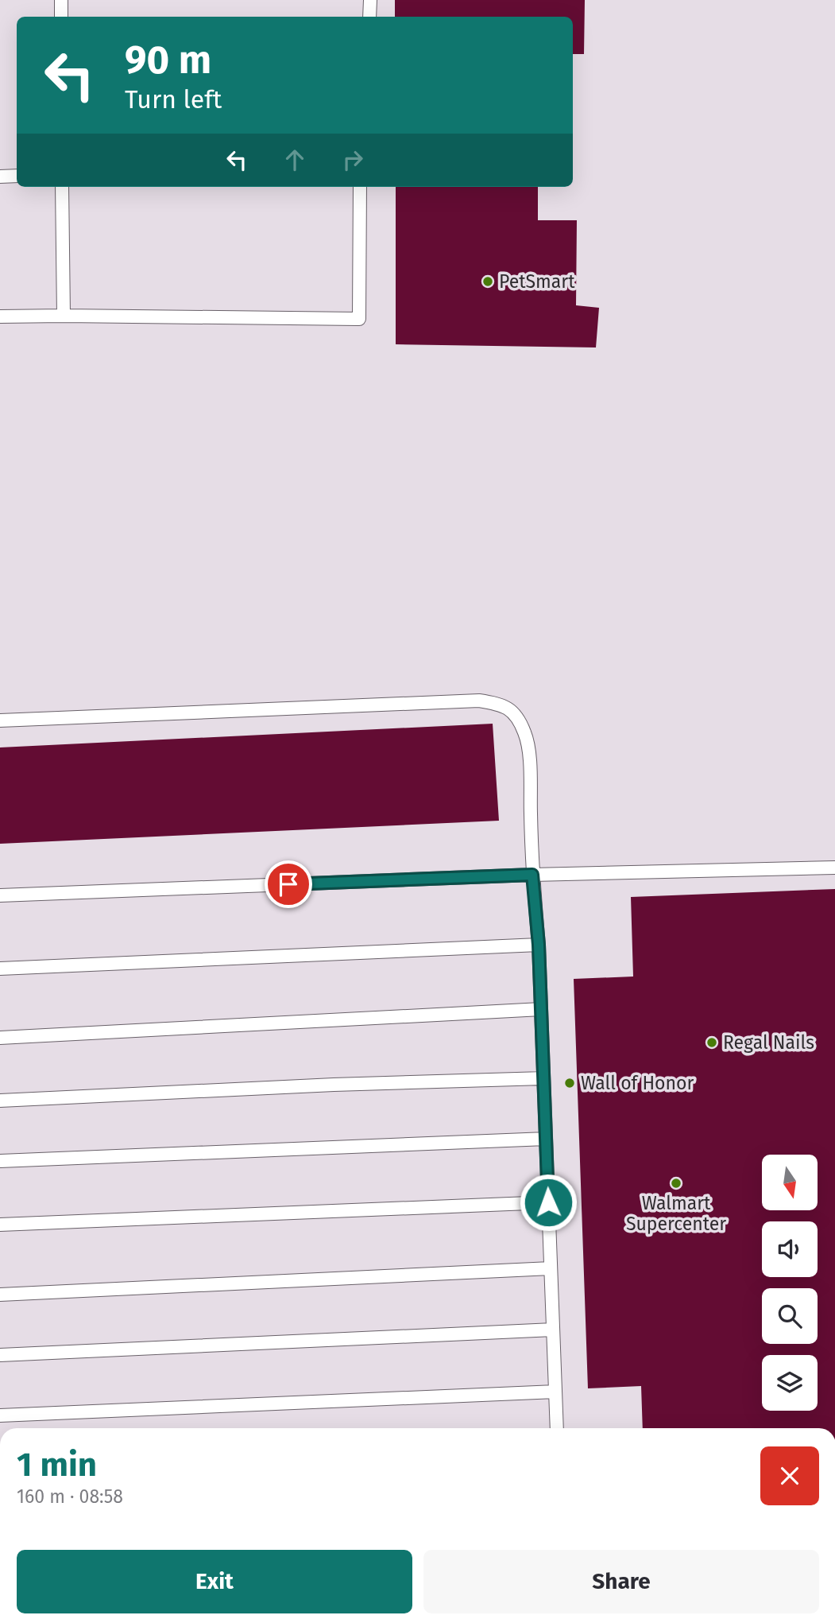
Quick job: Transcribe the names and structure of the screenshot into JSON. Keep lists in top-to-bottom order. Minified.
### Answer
{"places":["PetSmart","Regal Nails","Wall of Honor","Walmart Supercenter"],"north":"bottom","page":{"turn":["90 m","Turn left"],"heading":["1 min","160 m · 08:58"],"buttons":["Exit","Share"]}}
